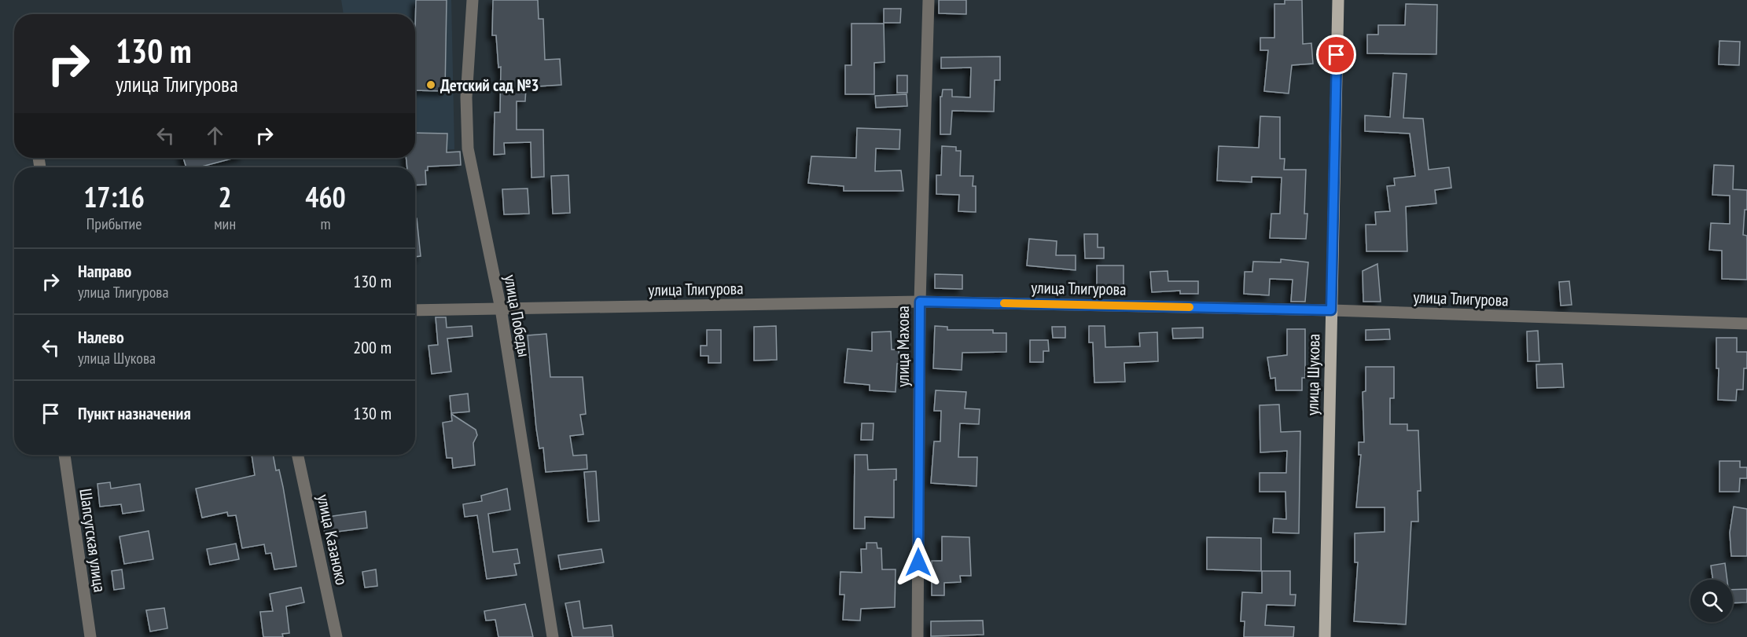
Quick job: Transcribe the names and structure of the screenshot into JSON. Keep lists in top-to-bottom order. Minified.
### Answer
{"streets":{"main road":["улица Шукова"],"street":["улица Тлигурова","улица Победы","улица Махова","улица Казаноко","Шапсугская улица"]},"crossings":[["улица Тлигурова","улица Победы"],["улица Тлигурова","улица Махова"],["улица Тлигурова","улица Шукова"]],"places":["Детский сад №3"],"page":{"turn":["130 m","улица Тлигурова"],"eta":["17:16","Прибытие","2","мин","460","m"],"list":[{"name":"Направо","note":"улица Тлигурова","value":"130 m"},{"name":"Налево","note":"улица Шукова","value":"200 m"},{"name":"Пункт назначения","value":"130 m"}]}}
